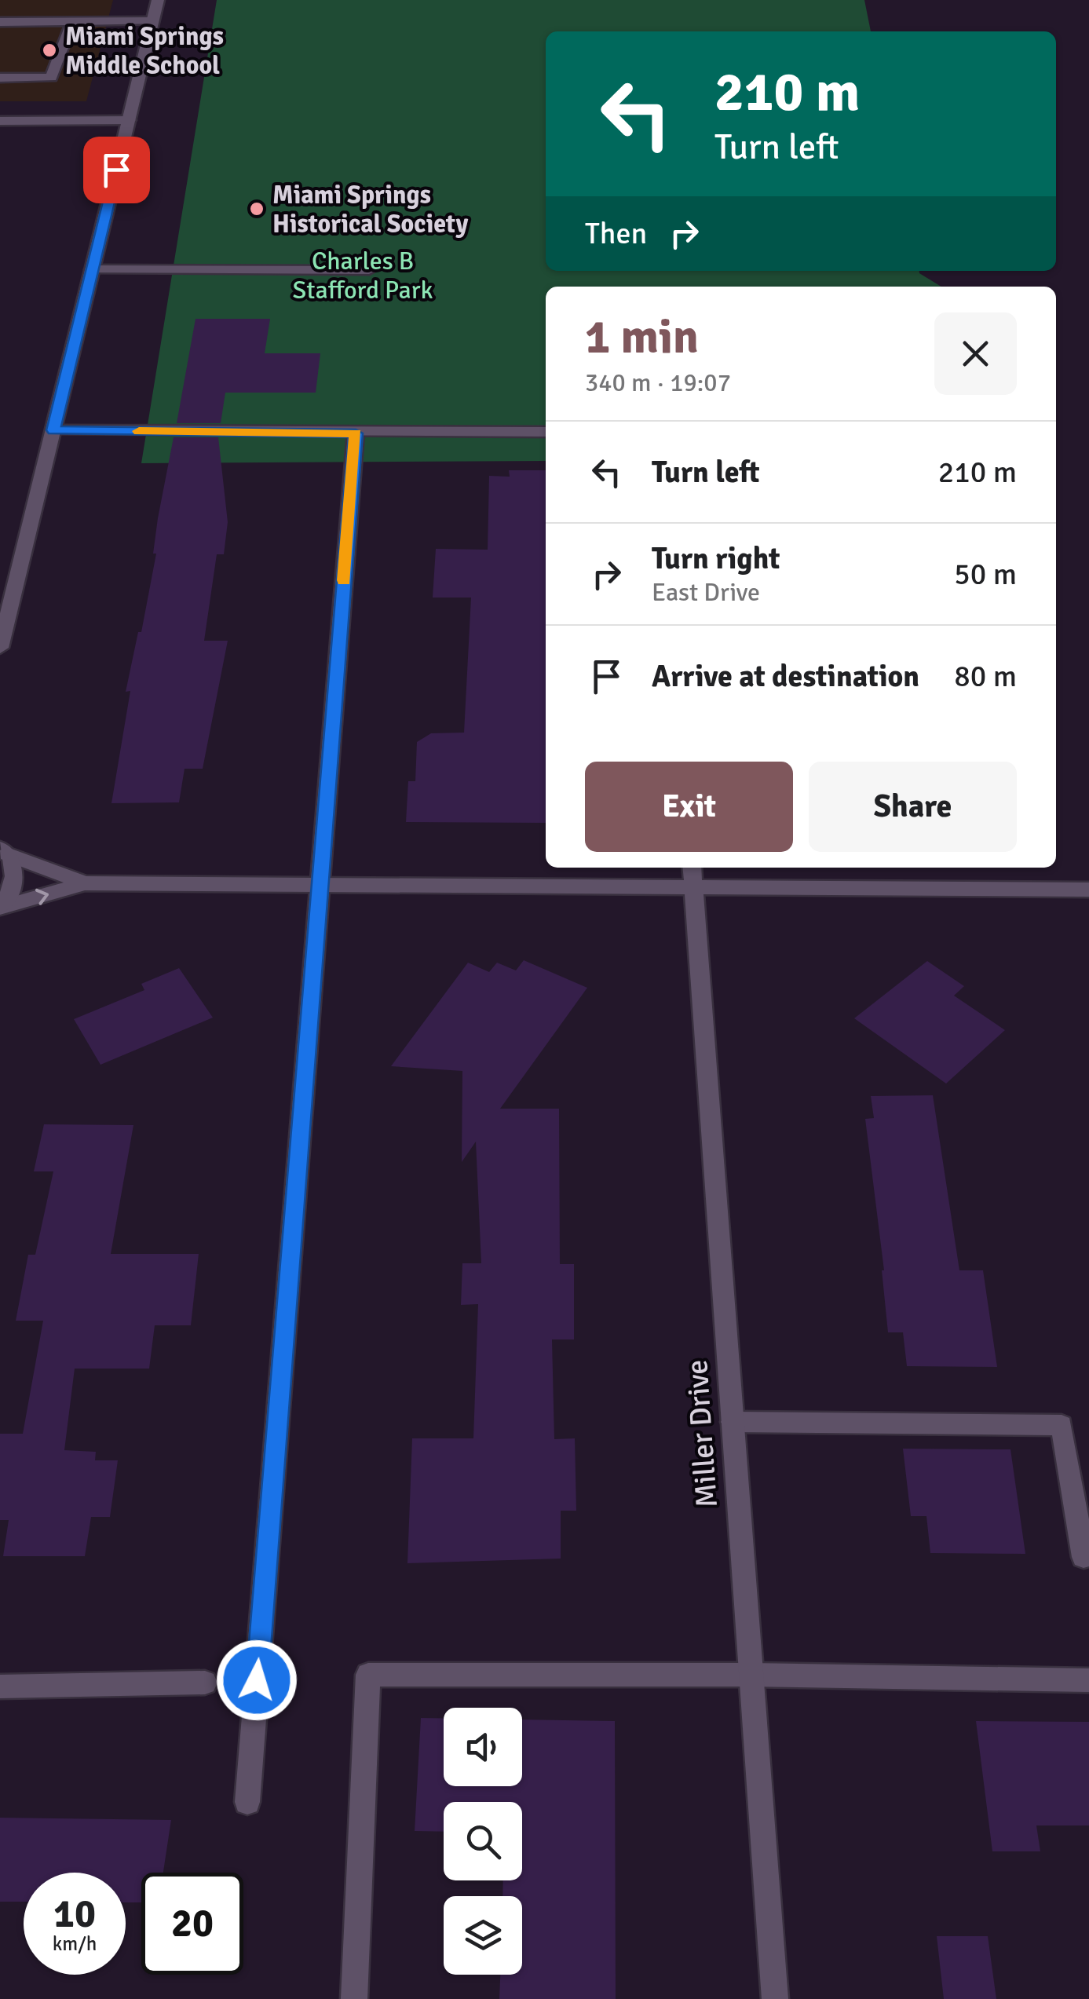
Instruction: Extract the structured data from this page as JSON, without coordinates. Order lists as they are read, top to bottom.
{
  "streets": {
    "street": ["Miller Drive"]
  },
  "parks": ["Charles B Stafford Park"],
  "places": ["Miami Springs Middle School", "Miami Springs Historical Society"],
  "page": {
    "turn": ["210 m", "Turn left"],
    "then": "Then",
    "heading": ["1 min", "340 m · 19:07"],
    "list": [
      {
        "name": "Turn left",
        "value": "210 m"
      },
      {
        "name": "Turn right",
        "note": "East Drive",
        "value": "50 m"
      },
      {
        "name": "Arrive at destination",
        "value": "80 m"
      }
    ],
    "buttons": ["Exit", "Share"],
    "speed": "10 km/h",
    "limit": "20"
  }
}
